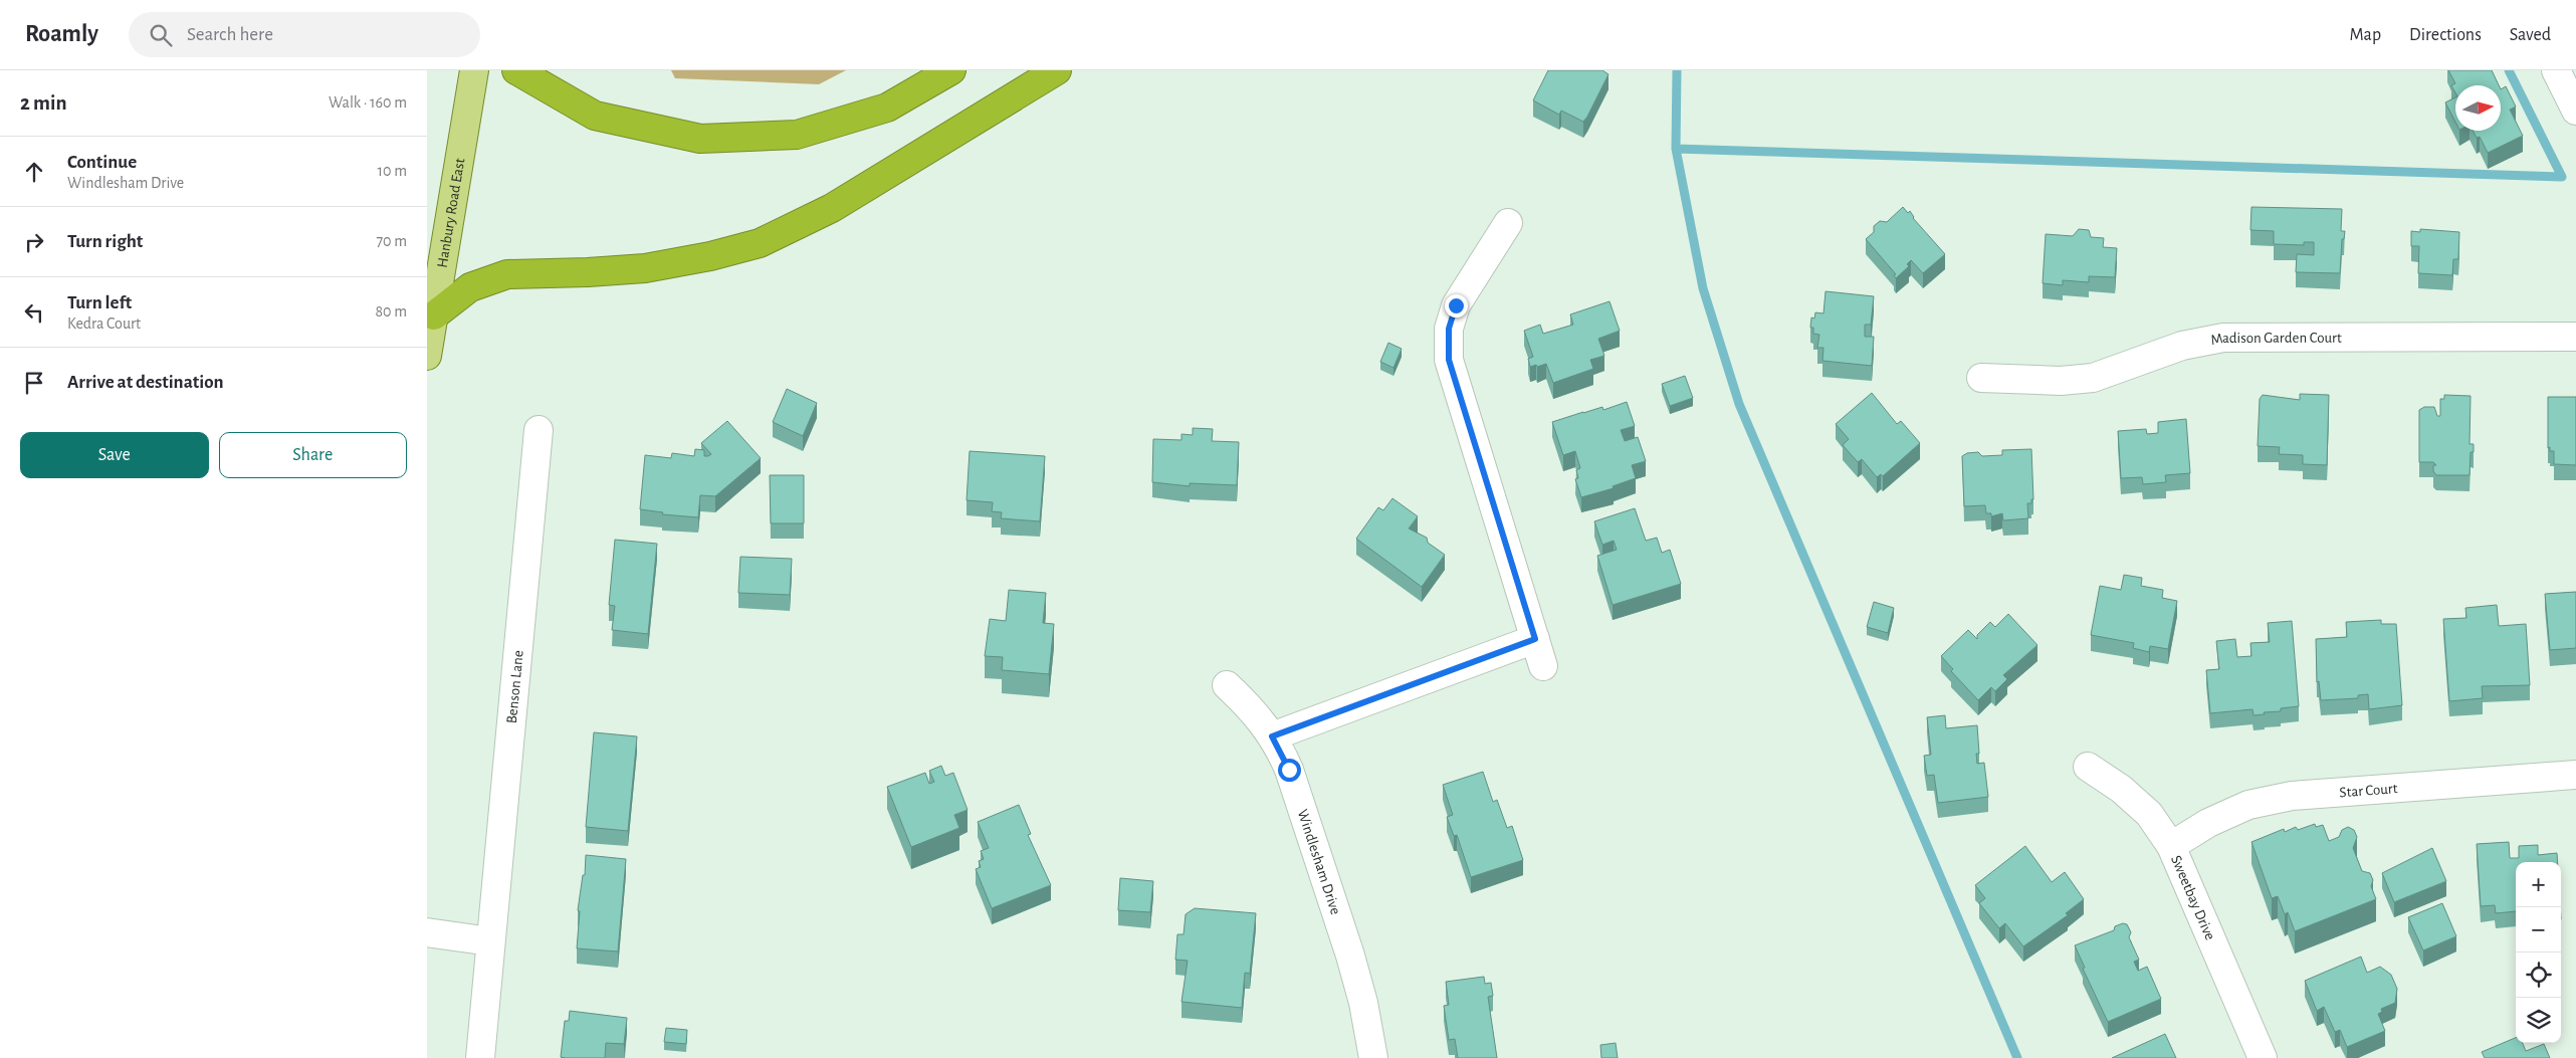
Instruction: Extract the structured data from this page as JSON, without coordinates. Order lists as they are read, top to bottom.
{
  "streets": {
    "main road": ["Hanbury Road East"],
    "street": [
      "Madison Garden Court",
      "Benson Lane",
      "Star Court",
      "Windlesham Drive",
      "Sweetbay Drive"
    ]
  },
  "crossings": [
    ["Star Court", "Sweetbay Drive"]
  ],
  "north": "right",
  "page": {
    "header": "Roamly",
    "search": "Search here",
    "nav": ["Map", "Directions", "Saved"],
    "heading": ["2 min", "Walk · 160 m"],
    "list": [
      ["Continue", "Windlesham Drive", "10 m"],
      ["Turn right", "70 m"],
      ["Turn left", "Kedra Court", "80 m"],
      "Arrive at destination"
    ],
    "buttons": ["Save", "Share"],
    "map_buttons": ["+", "−"]
  }
}
